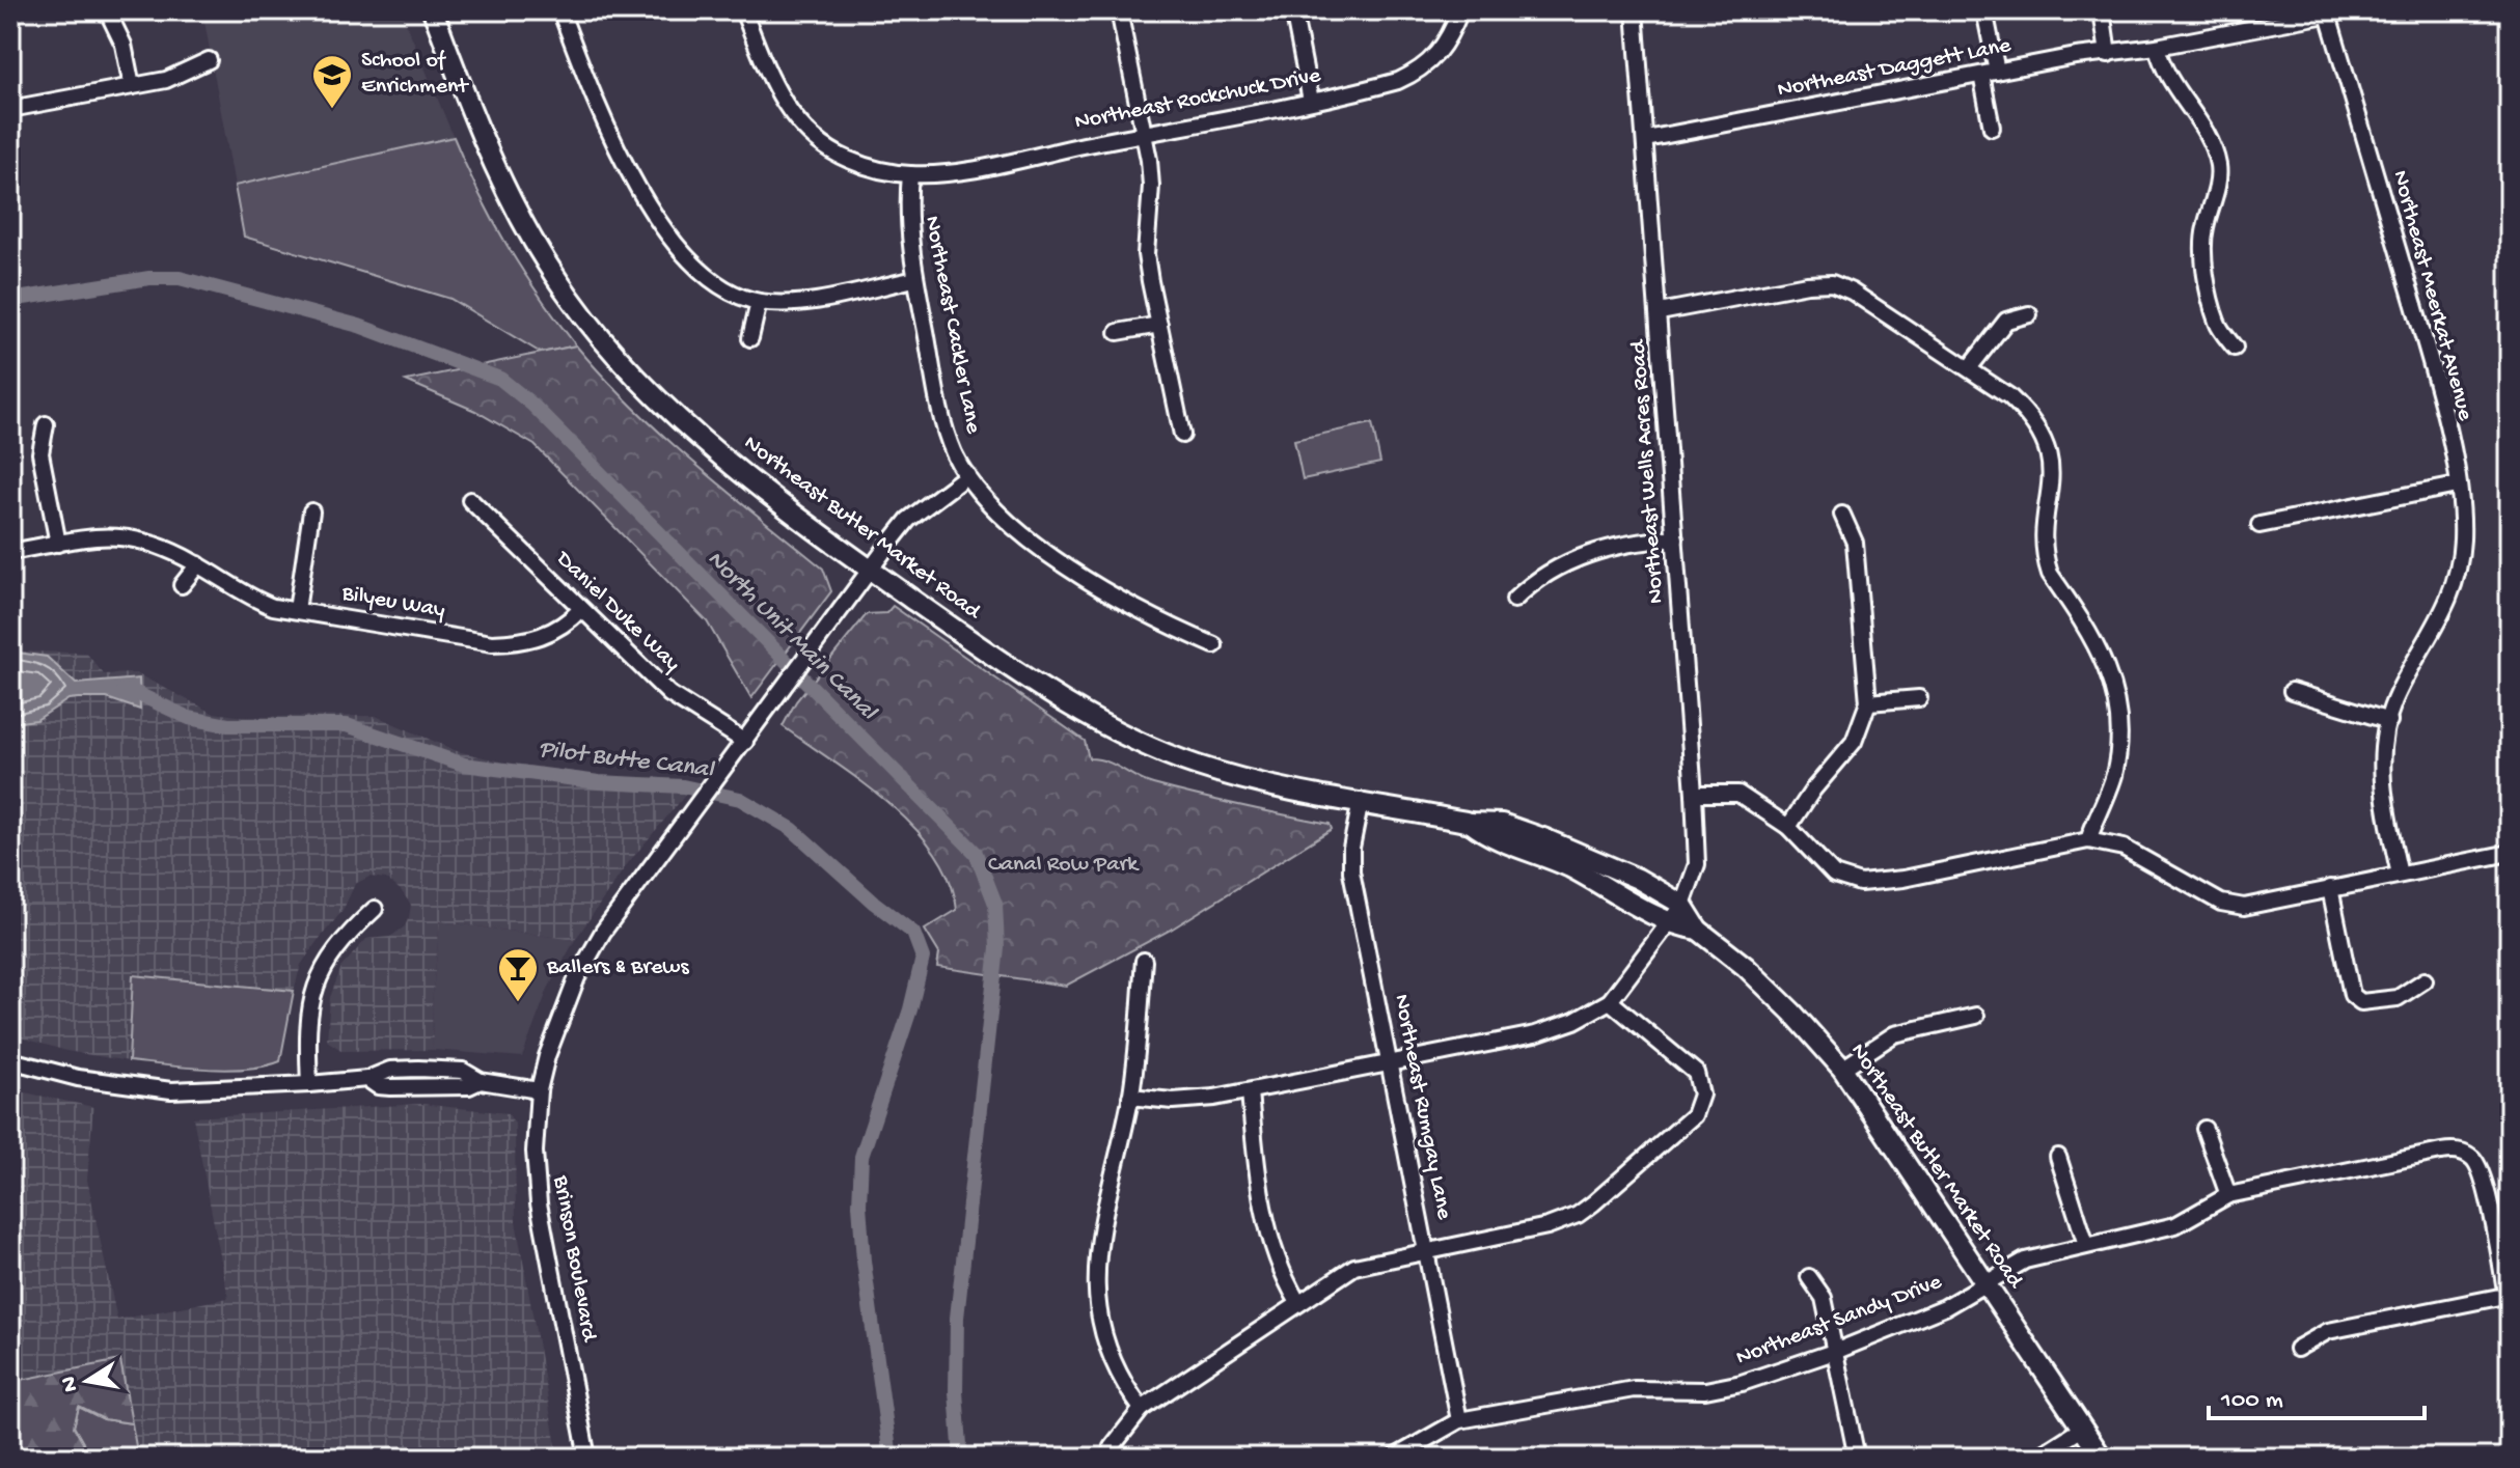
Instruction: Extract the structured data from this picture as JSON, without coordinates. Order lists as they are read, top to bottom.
{
  "streets": {
    "main road": ["Northeast Butler Market Road"],
    "street": [
      "Northeast Daggett Lane",
      "Northeast Rockchuck Drive",
      "Northeast Meerkat Avenue",
      "Northeast Cackler Lane",
      "Northeast Wells Acres Road",
      "Bilyeu Way",
      "Daniel Duke Way",
      "Northeast Rumgay Lane",
      "Brinson Boulevard",
      "Northeast Sandy Drive"
    ]
  },
  "crossings": [
    ["Northeast Daggett Lane", "Northeast Meerkat Avenue"],
    ["Northeast Daggett Lane", "Northeast Wells Acres Road"],
    ["Northeast Rockchuck Drive", "Northeast Cackler Lane"],
    ["Northeast Cackler Lane", "Brinson Boulevard"],
    ["Northeast Wells Acres Road", "Northeast Butler Market Road"],
    ["Northeast Butler Market Road", "Northeast Rumgay Lane"],
    ["Northeast Butler Market Road", "Brinson Boulevard"],
    ["Northeast Butler Market Road", "Northeast Sandy Drive"],
    ["Bilyeu Way", "Daniel Duke Way"],
    ["Daniel Duke Way", "Brinson Boulevard"],
    ["Northeast Rumgay Lane", "Northeast Sandy Drive"]
  ],
  "water": ["North Unit Main Canal", "Pilot Butte Canal"],
  "parks": ["Canal Row Park"],
  "places": {
    "school or university": ["School of Enrichment"],
    "bar": ["Ballers & Brews"]
  },
  "scale_bar": "100 m",
  "north": "left"
}
